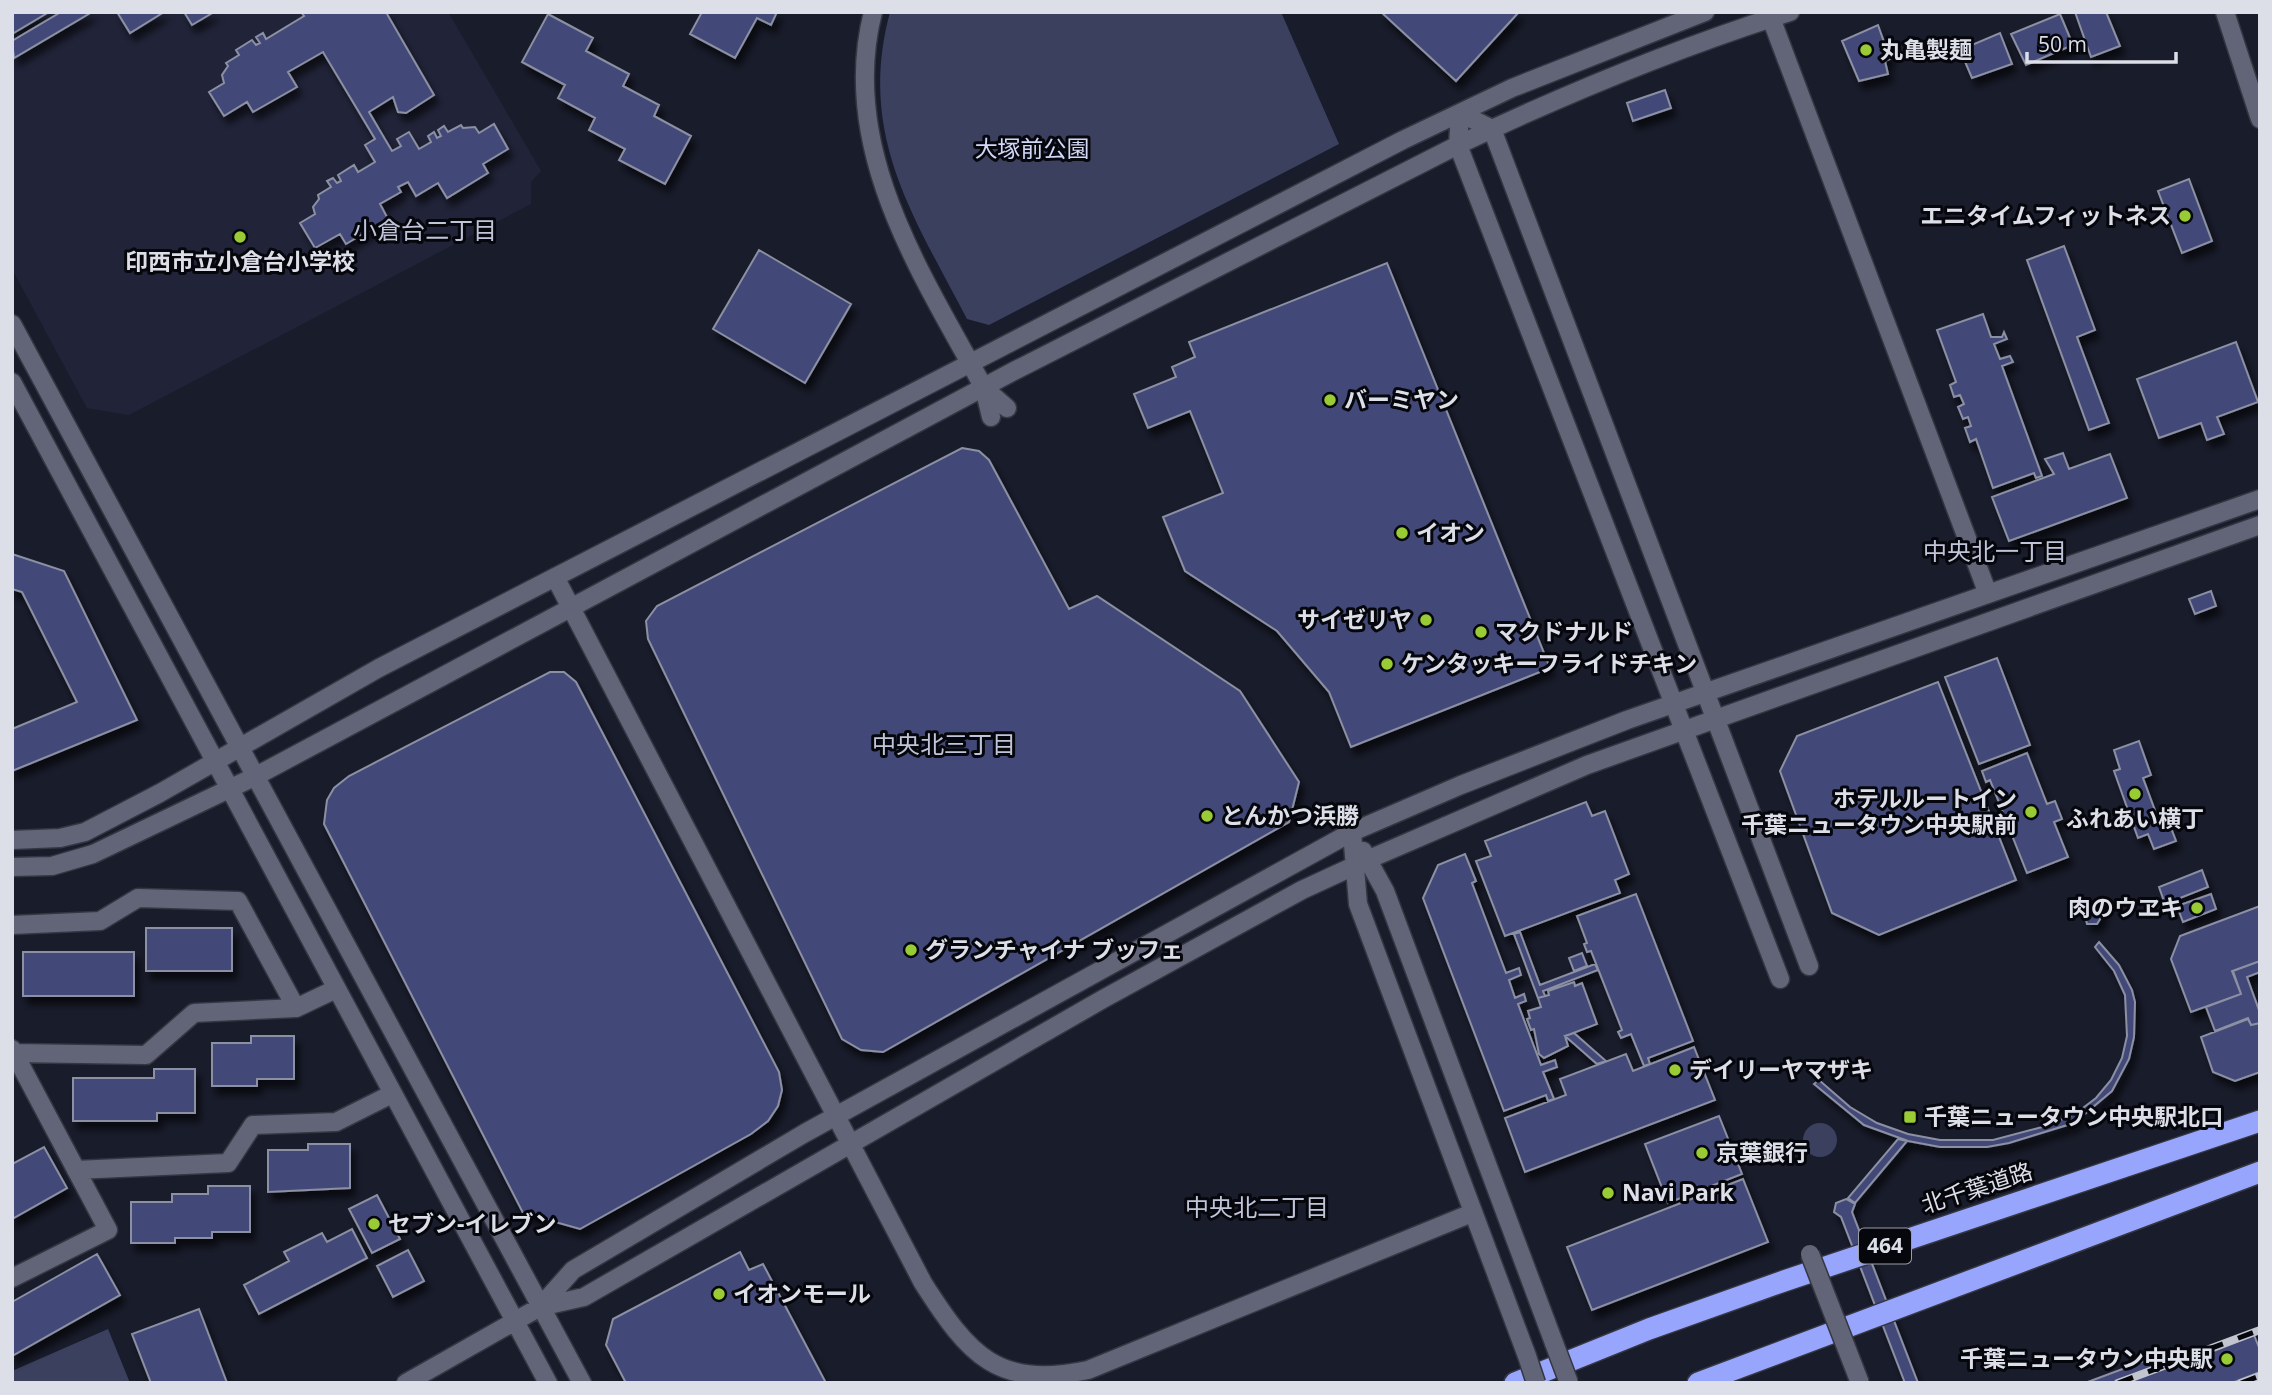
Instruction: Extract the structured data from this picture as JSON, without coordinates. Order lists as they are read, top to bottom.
{
  "streets": {
    "highway": ["北千葉道路", "464"]
  },
  "districts": [
    "小倉台二丁目",
    "中央北一丁目",
    "中央北三丁目",
    "中央北二丁目"
  ],
  "parks": ["大塚前公園"],
  "places": {
    "other": [
      "丸亀製麺",
      "エニタイムフィットネス",
      "印西市立小倉台小学校",
      "バーミヤン",
      "イオン",
      "サイゼリヤ",
      "マクドナルド",
      "ケンタッキーフライドチキン",
      "ふれあい横丁",
      "ホテルルートイン 千葉ニュータウン中央駅前",
      "とんかつ浜勝",
      "肉のウヱキ",
      "グランチャイナ ブッフェ",
      "デイリーヤマザキ",
      "京葉銀行",
      "Navi Park",
      "セブン-イレブン",
      "イオンモール",
      "千葉ニュータウン中央駅"
    ],
    "transit": ["千葉ニュータウン中央駅北口"]
  },
  "scale_bar": "50 m"
}
